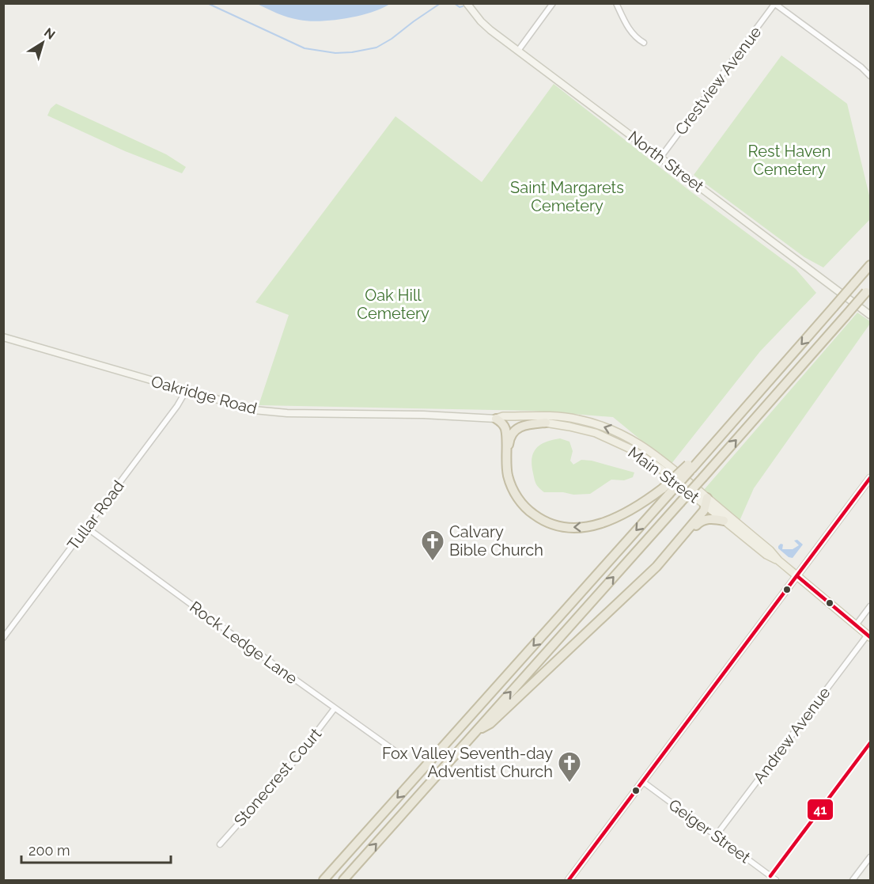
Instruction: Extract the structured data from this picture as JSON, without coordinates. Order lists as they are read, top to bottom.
{
  "streets": {
    "main road": ["Main Street"],
    "street": [
      "Crestview Avenue",
      "North Street",
      "Oakridge Road",
      "Tullar Road",
      "Rock Ledge Lane",
      "Andrew Avenue",
      "Stonecrest Court",
      "Geiger Street"
    ]
  },
  "crossings": [
    ["Crestview Avenue", "North Street"],
    ["Oakridge Road", "Main Street"],
    ["Oakridge Road", "Tullar Road"],
    ["Main Street", "Andrew Avenue"],
    ["Tullar Road", "Rock Ledge Lane"],
    ["Rock Ledge Lane", "Stonecrest Court"],
    ["Andrew Avenue", "Geiger Street"]
  ],
  "parks": ["Rest Haven Cemetery", "Saint Margarets Cemetery", "Oak Hill Cemetery"],
  "places": {
    "church": ["Calvary Bible Church", "Fox Valley Seventh-day Adventist Church"]
  },
  "lines": ["transit line 41"],
  "scale_bar": "200 m",
  "north": "top right"
}
